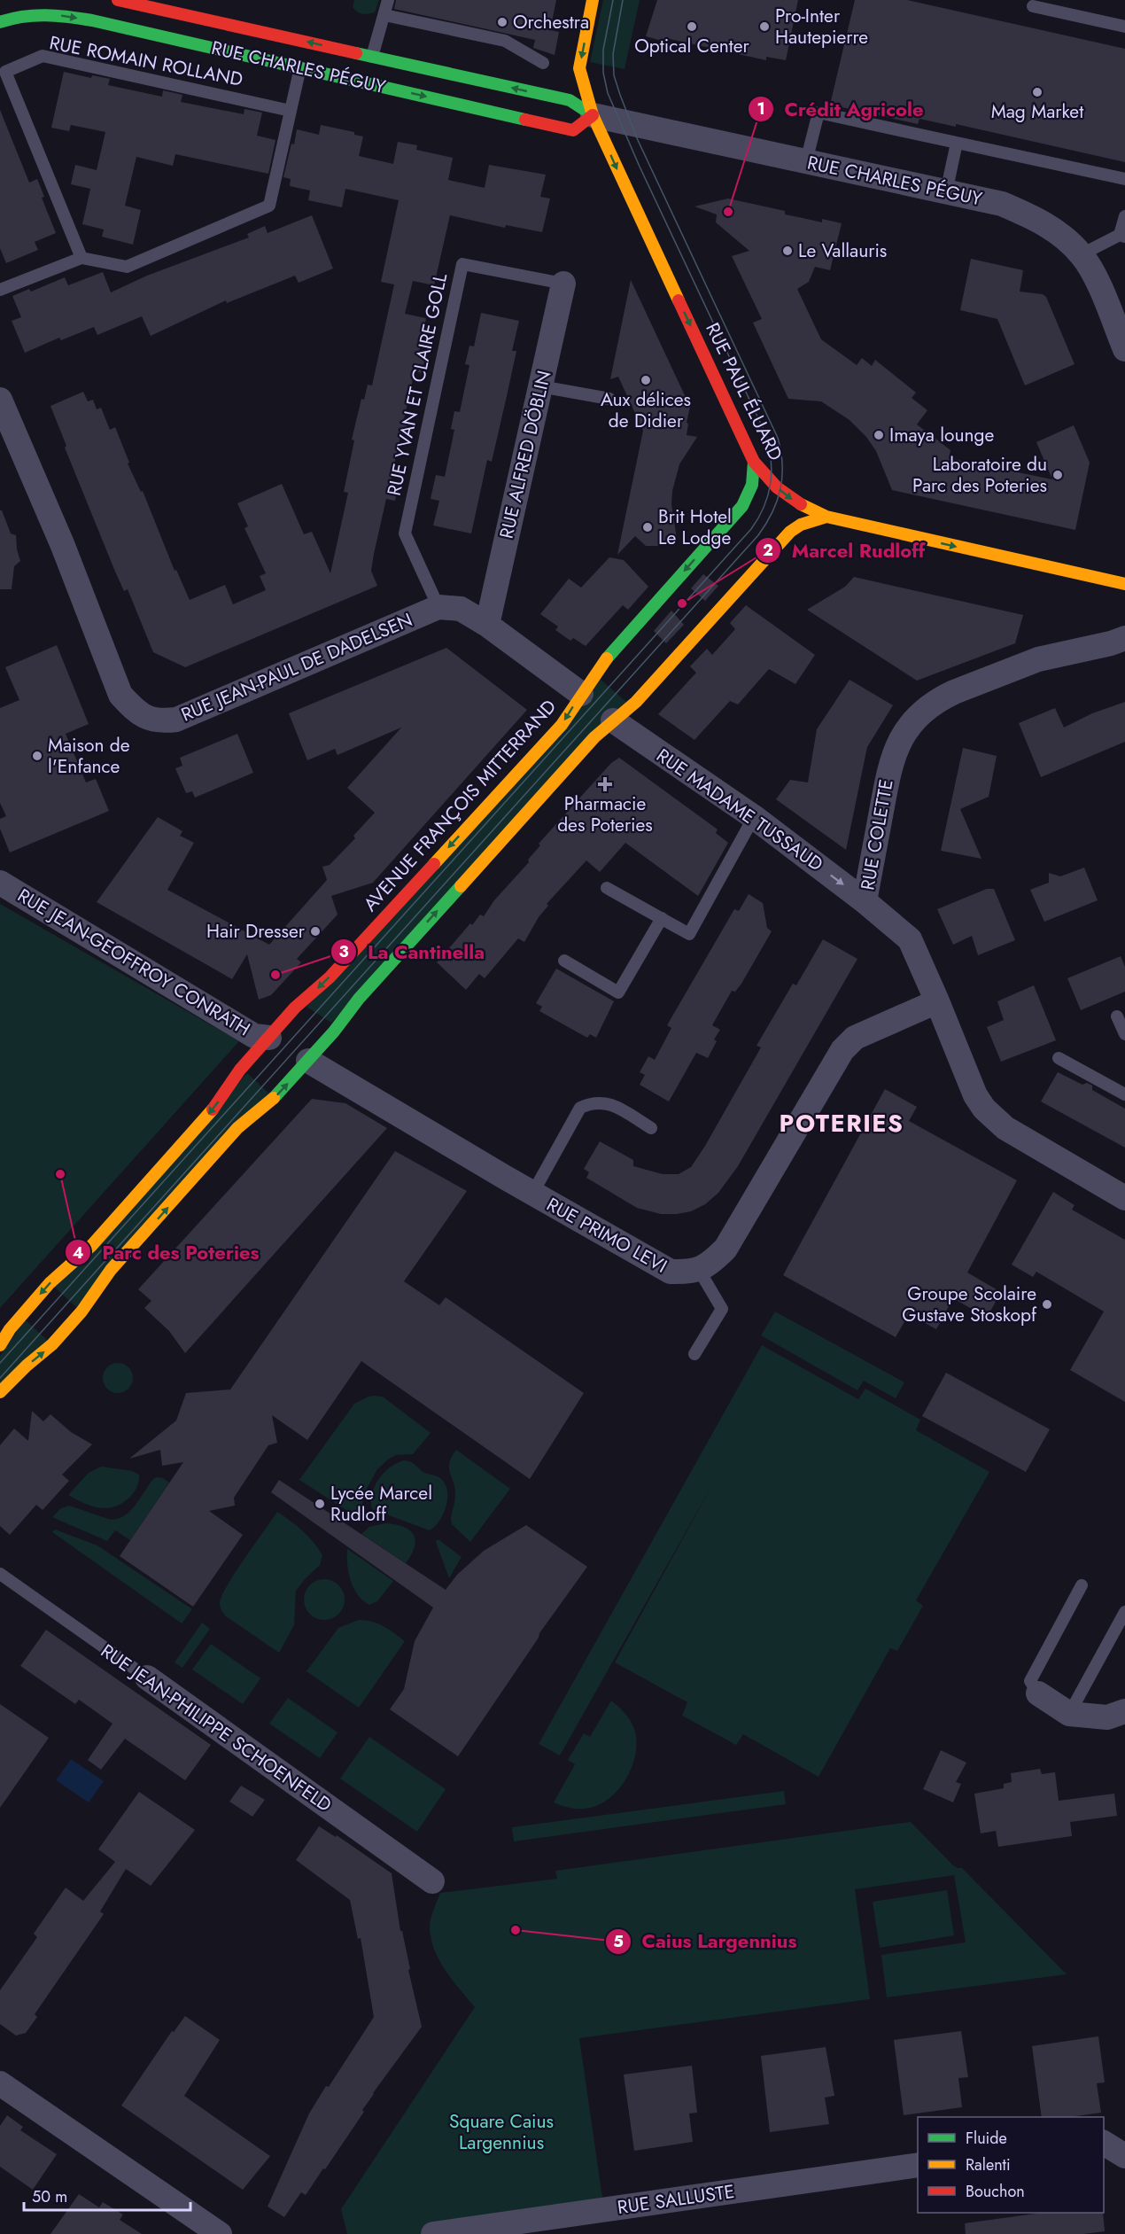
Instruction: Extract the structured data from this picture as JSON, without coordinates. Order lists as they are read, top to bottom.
{
  "streets": {
    "street": [
      "RUE CHARLES PÉGUY",
      "RUE PAUL ÉLUARD",
      "RUE ALFRED DÖBLIN",
      "RUE JEAN-PAUL DE DADELSEN",
      "AVENUE FRANÇOIS MITTERRAND",
      "RUE MADAME TUSSAUD",
      "RUE COLETTE",
      "RUE JEAN-GEOFFROY CONRATH",
      "RUE PRIMO LEVI",
      "RUE JEAN-PHILIPPE SCHOENFELD",
      "RUE SALLUSTE"
    ],
    "lane": ["RUE ROMAIN ROLLAND", "RUE YVAN ET CLAIRE GOLL"]
  },
  "crossings": [
    ["RUE CHARLES PÉGUY", "RUE PAUL ÉLUARD"],
    ["RUE YVAN ET CLAIRE GOLL", "RUE ALFRED DÖBLIN"],
    ["RUE YVAN ET CLAIRE GOLL", "RUE JEAN-PAUL DE DADELSEN"],
    ["RUE PAUL ÉLUARD", "AVENUE FRANÇOIS MITTERRAND"],
    ["AVENUE FRANÇOIS MITTERRAND", "RUE JEAN-GEOFFROY CONRATH"],
    ["RUE MADAME TUSSAUD", "RUE COLETTE"]
  ],
  "one_way": ["RUE PAUL ÉLUARD", "RUE MADAME TUSSAUD"],
  "districts": ["POTERIES"],
  "parks": ["Square Caius Largennius"],
  "places": {
    "other": [
      "Orchestra",
      "Optical Center",
      "Pro-Inter Hautepierre",
      "Mag Market",
      "Crédit Agricole",
      "Le Vallauris",
      "Aux délices de Didier",
      "Imaya lounge",
      "Laboratoire du Parc des Poteries",
      "Brit Hotel Le Lodge",
      "Marcel Rudloff",
      "Maison de l'Enfance",
      "Hair Dresser",
      "La Cantinella",
      "Parc des Poteries",
      "Groupe Scolaire Gustave Stoskopf",
      "Lycée Marcel Rudloff",
      "Caius Largennius"
    ],
    "health": ["Pharmacie des Poteries"]
  },
  "legend": ["Fluide", "Ralenti", "Bouchon"],
  "scale_bar": "50 m"
}
